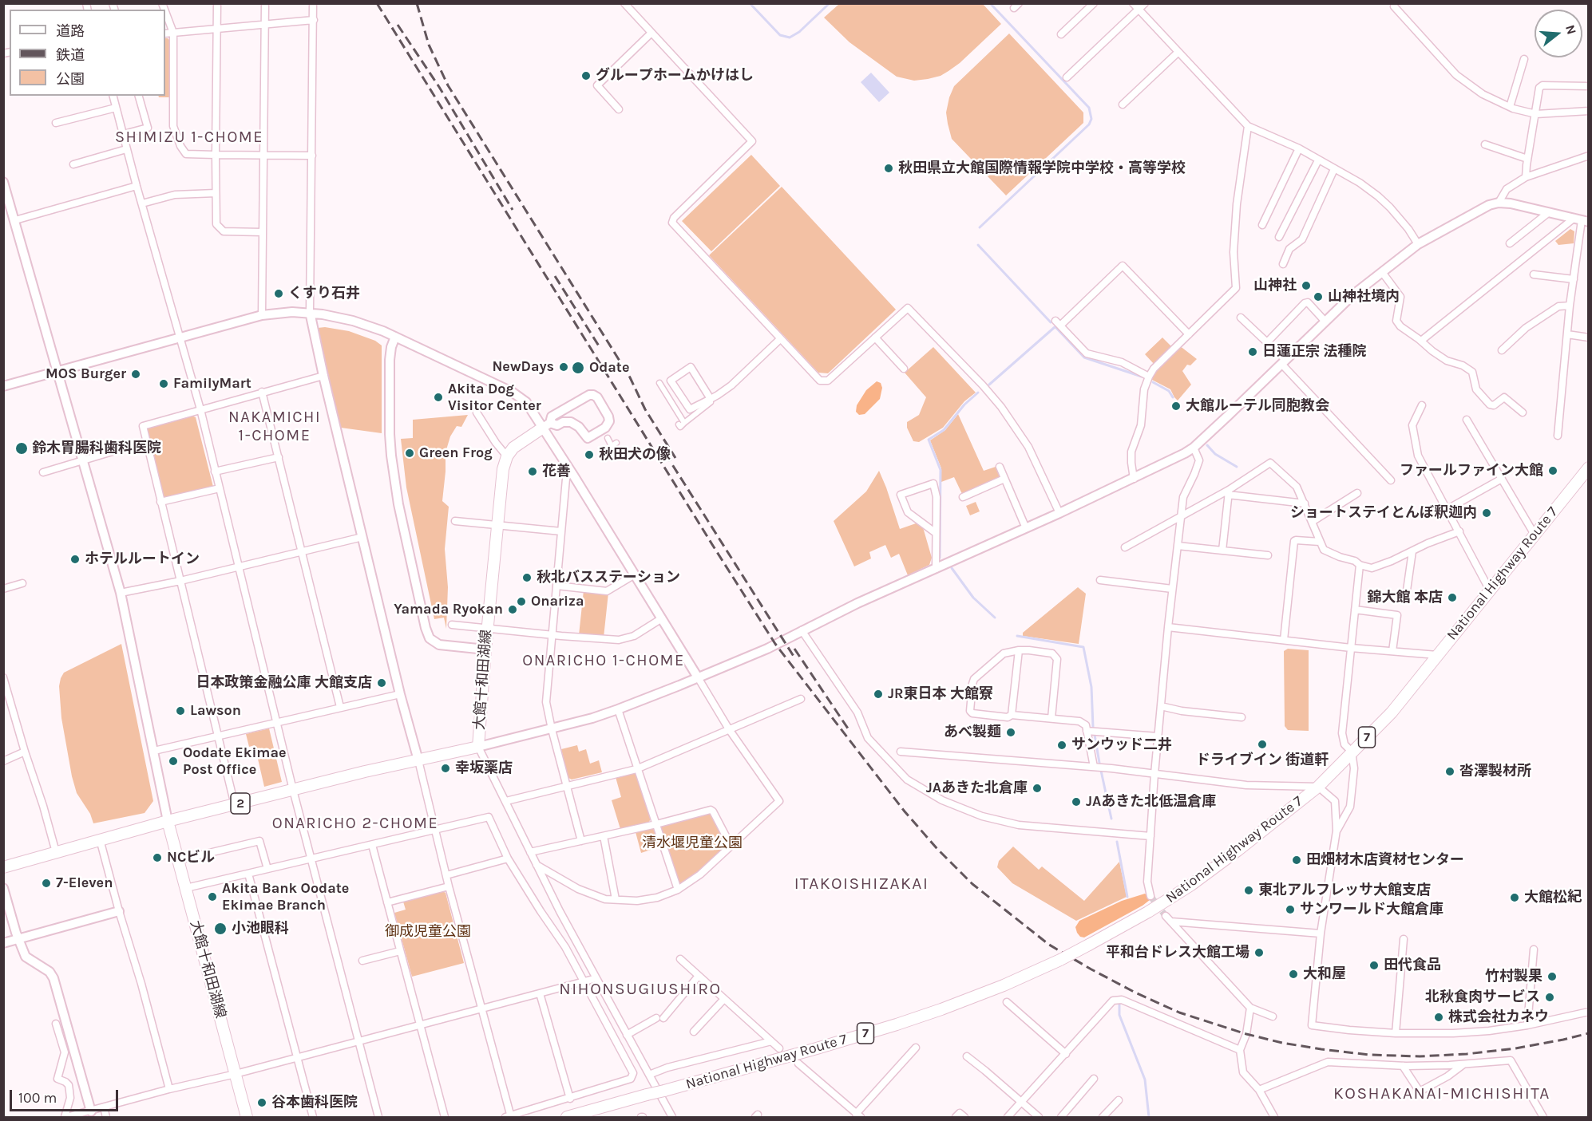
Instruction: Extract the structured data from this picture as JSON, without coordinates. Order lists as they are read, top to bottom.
{
  "streets": {
    "main road": [
      "National Highway Route 7",
      "大館十和田湖線",
      "7",
      "2"
    ]
  },
  "districts": [
    "SHIMIZU 1-CHOME",
    "NAKAMICHI 1-CHOME",
    "ONARICHO 1-CHOME",
    "ONARICHO 2-CHOME",
    "ITAKOISHIZAKAI",
    "NIHONSUGIUSHIRO",
    "KOSHAKANAI-MICHISHITA"
  ],
  "parks": ["清水堰児童公園", "御成児童公園"],
  "places": [
    "グループホームかけはし",
    "秋田県立大館国際情報学院中学校・高等学校",
    "山神社",
    "くすり石井",
    "山神社境内",
    "日蓮正宗 法種院",
    "NewDays",
    "Odate",
    "MOS Burger",
    "FamilyMart",
    "Akita Dog Visitor Center",
    "大館ルーテル同胞教会",
    "鈴木胃腸科歯科医院",
    "Green Frog",
    "秋田犬の像",
    "ファールファイン大館",
    "花善",
    "ショートステイとんぼ釈迦内",
    "ホテルルートイン",
    "秋北バスステーション",
    "錦大館 本店",
    "Onariza",
    "Yamada Ryokan",
    "日本政策金融公庫 大館支店",
    "JR東日本 大館寮",
    "Lawson",
    "あべ製麺",
    "ドライブイン 街道軒",
    "サンウッド二井",
    "Oodate Ekimae Post Office",
    "幸坂薬店",
    "沓澤製材所",
    "JAあきた北倉庫",
    "JAあきた北低温倉庫",
    "NCビル",
    "田畑材木店資材センター",
    "7-Eleven",
    "東北アルフレッサ大館支店",
    "Akita Bank Oodate Ekimae Branch",
    "大館松紀",
    "サンワールド大館倉庫",
    "小池眼科",
    "平和台ドレス大館工場",
    "田代食品",
    "大和屋",
    "竹村製果",
    "北秋食肉サービス",
    "株式会社カネウ",
    "谷本歯科医院"
  ],
  "legend": ["道路", "鉄道", "公園"],
  "scale_bar": "100 m",
  "north": "right"
}
